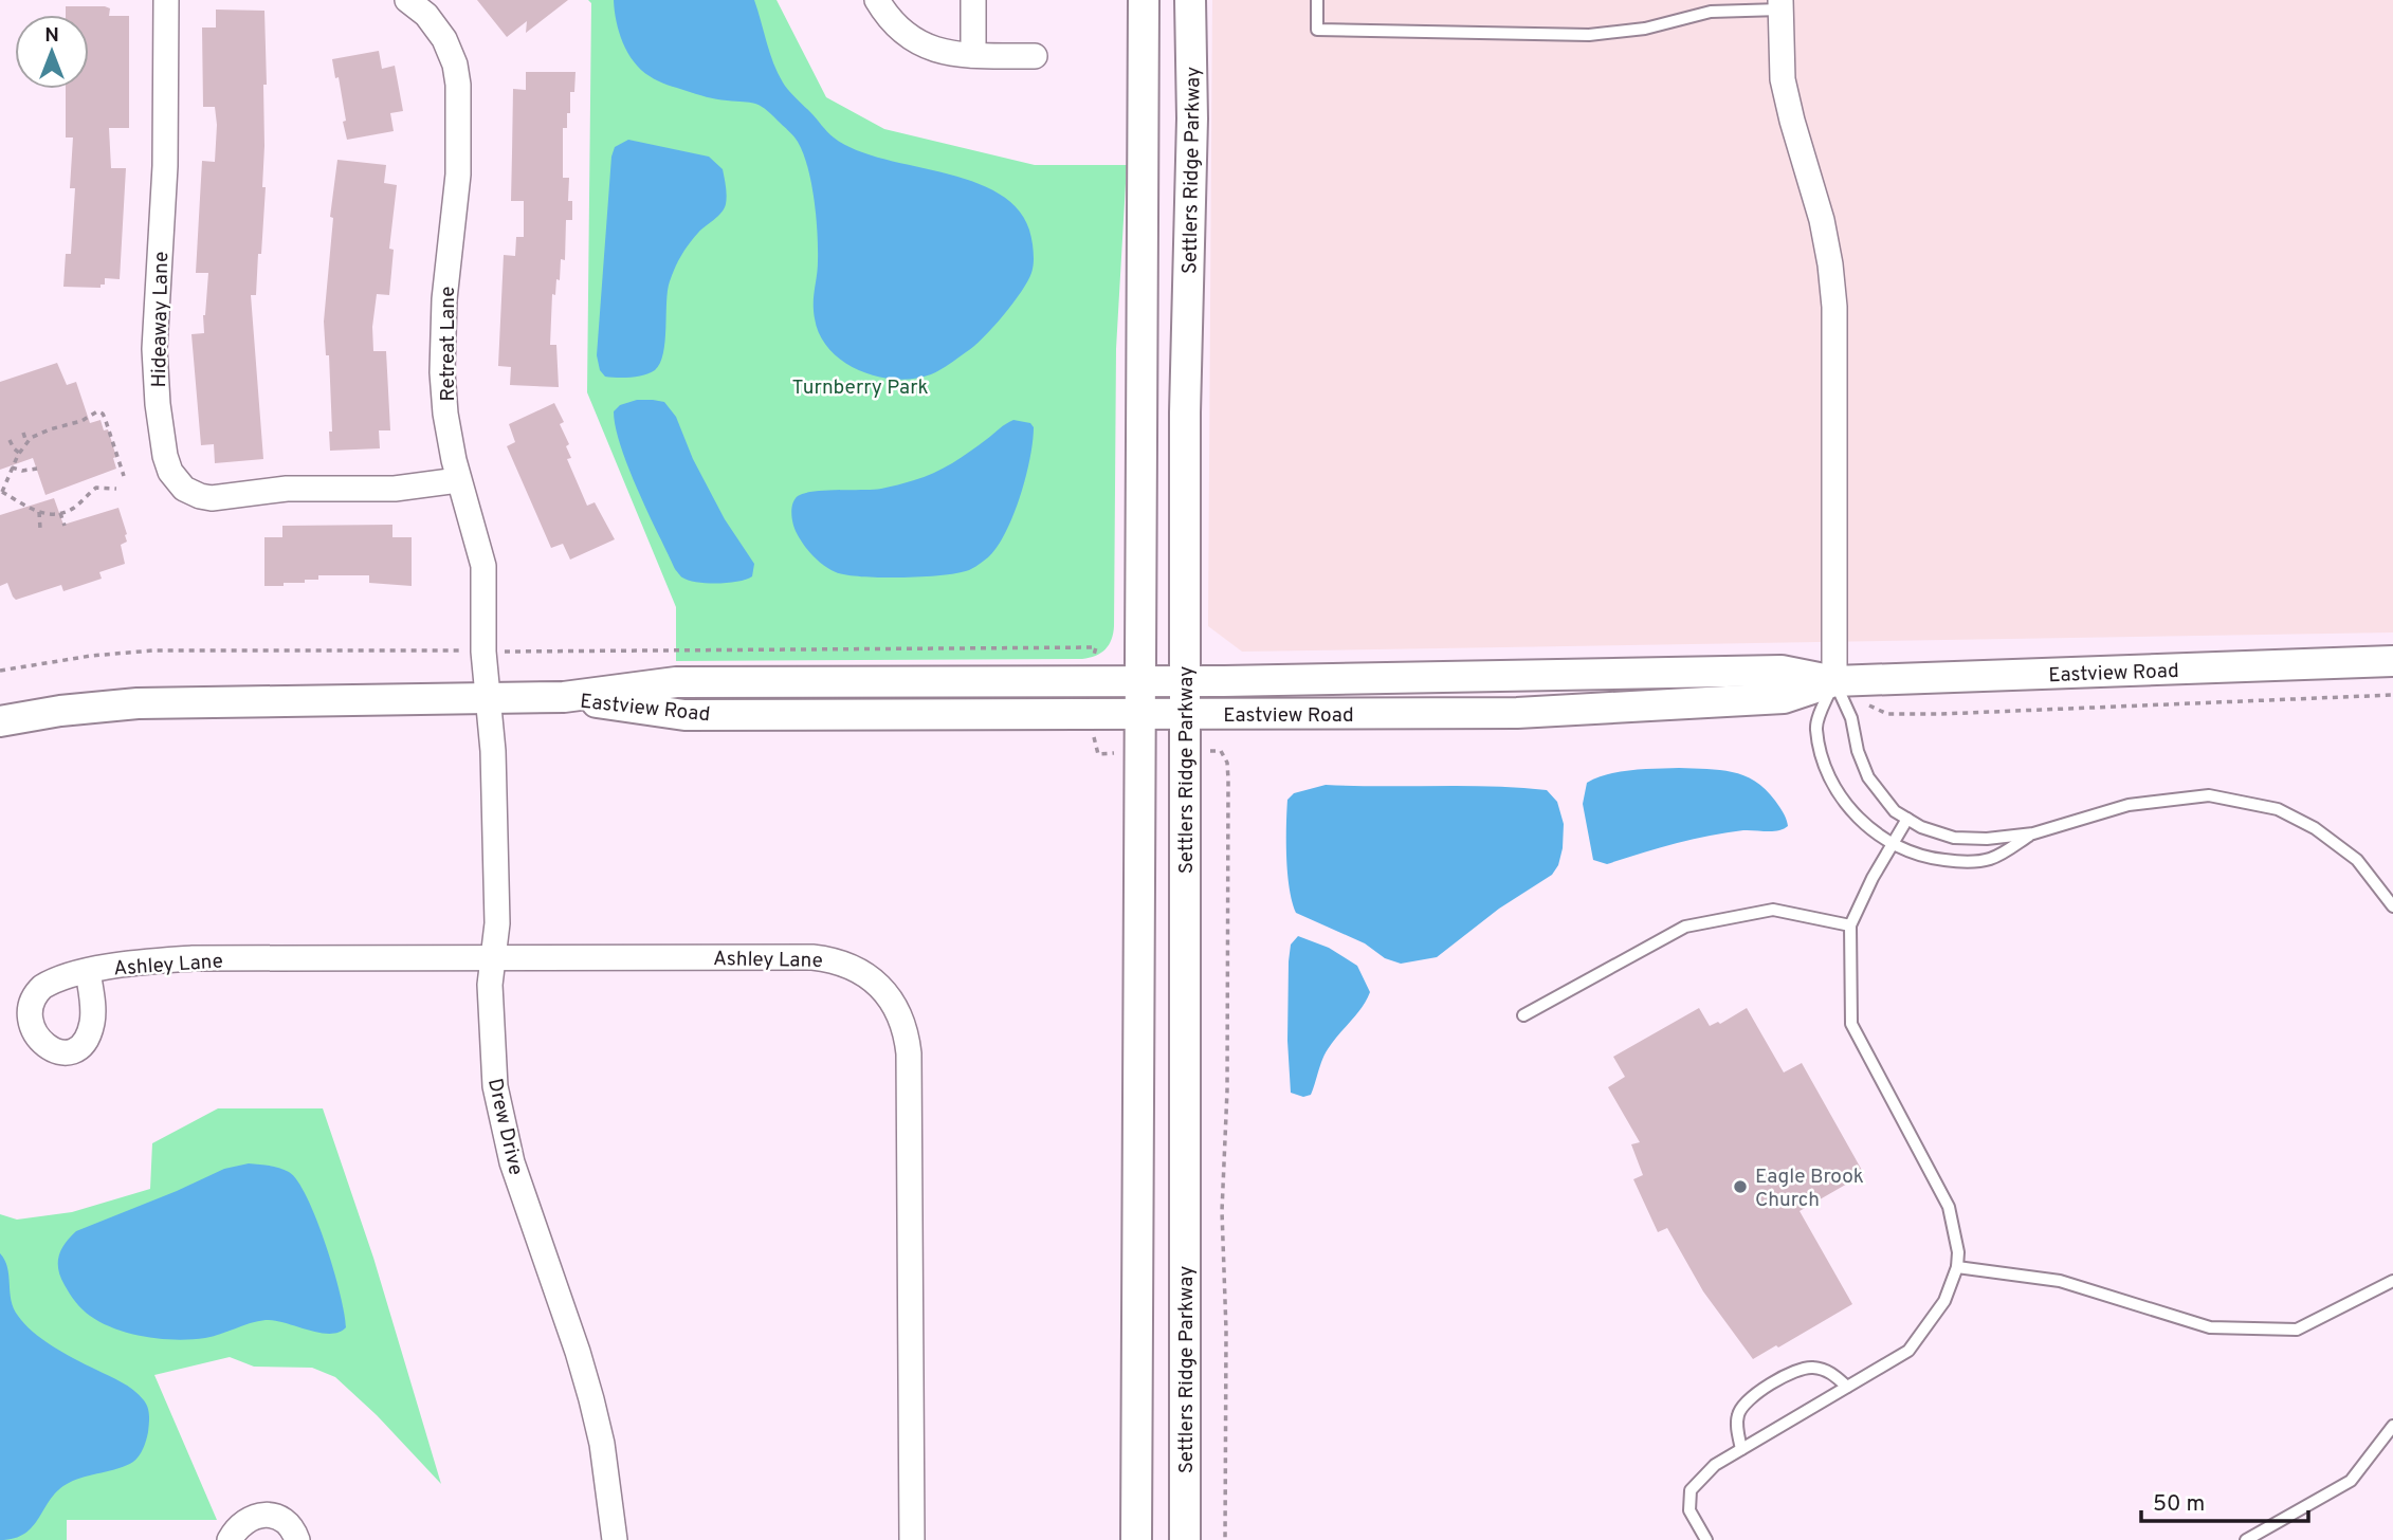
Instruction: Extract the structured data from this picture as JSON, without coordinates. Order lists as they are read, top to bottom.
{
  "streets": {
    "street": [
      "Settlers Ridge Parkway",
      "Hideaway Lane",
      "Retreat Lane",
      "Eastview Road",
      "Ashley Lane",
      "Drew Drive"
    ]
  },
  "crossings": [
    ["Settlers Ridge Parkway", "Eastview Road"],
    ["Hideaway Lane", "Retreat Lane"],
    ["Retreat Lane", "Eastview Road"],
    ["Retreat Lane", "Drew Drive"],
    ["Eastview Road", "Drew Drive"],
    ["Ashley Lane", "Drew Drive"]
  ],
  "parks": ["Turnberry Park"],
  "places": ["Eagle Brook Church"],
  "scale_bar": "50 m",
  "north": "top"
}
